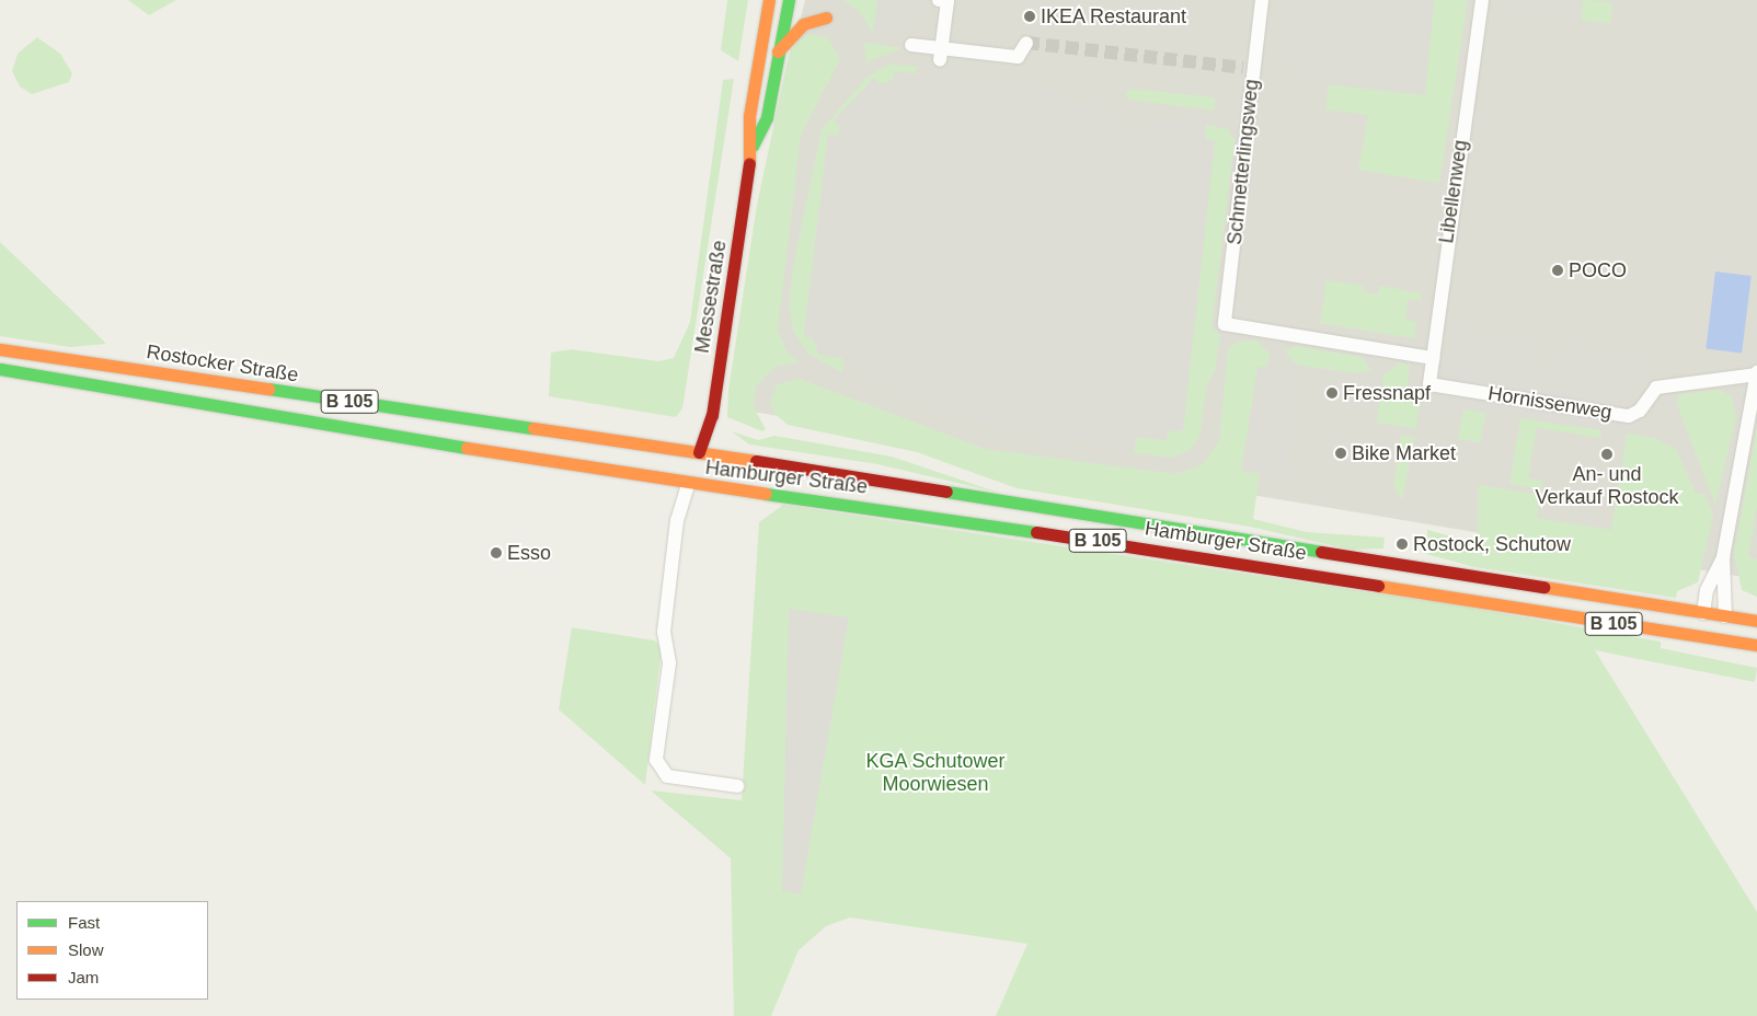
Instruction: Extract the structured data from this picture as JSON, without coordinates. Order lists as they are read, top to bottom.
{
  "streets": {
    "main road": [
      "Messestraße",
      "Rostocker Straße",
      "B 105",
      "Hamburger Straße"
    ],
    "street": ["Schmetterlingsweg", "Libellenweg", "Hornissenweg"]
  },
  "crossings": [
    ["Schmetterlingsweg", "Libellenweg"],
    ["Libellenweg", "Hornissenweg"],
    ["Messestraße", "Rostocker Straße"],
    ["Messestraße", "Hamburger Straße"],
    ["Rostocker Straße", "Hamburger Straße"]
  ],
  "parks": ["KGA Schutower Moorwiesen"],
  "places": [
    "IKEA Restaurant",
    "POCO",
    "Fressnapf",
    "Bike Market",
    "An- und Verkauf Rostock",
    "Rostock, Schutow",
    "Esso"
  ],
  "legend": ["Fast", "Slow", "Jam"]
}
